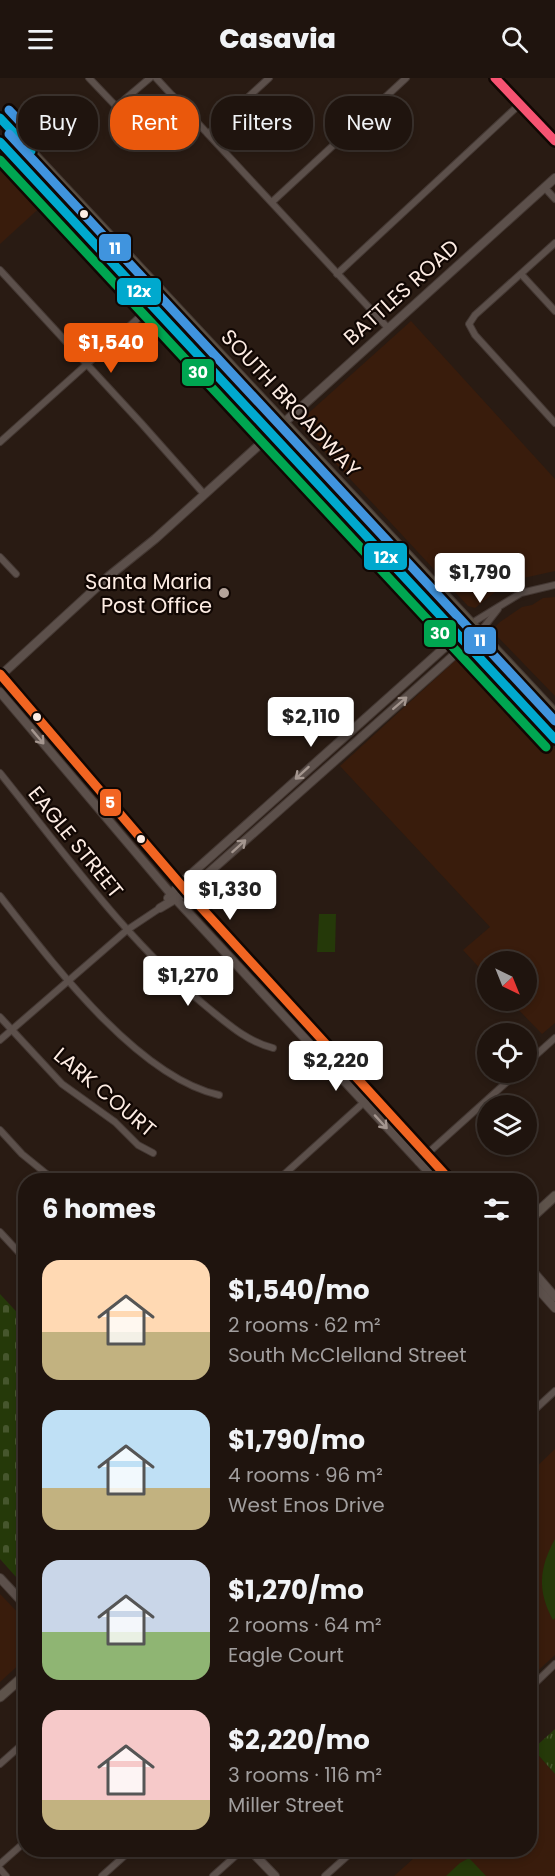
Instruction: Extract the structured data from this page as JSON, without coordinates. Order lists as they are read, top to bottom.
{
  "streets": {
    "main road": ["SOUTH BROADWAY"],
    "street": ["BATTLES ROAD", "EAGLE STREET", "LARK COURT"]
  },
  "crossings": [
    ["BATTLES ROAD", "SOUTH BROADWAY"]
  ],
  "places": ["Santa Maria Post Office"],
  "lines": [
    "transit line 4",
    "transit line 11",
    "transit line 12x",
    "transit line 30",
    "transit line 5"
  ],
  "north": "bottom right",
  "page": {
    "header": "Casavia",
    "chip": [
      "Buy",
      "Rent",
      "Filters",
      "New"
    ],
    "price": [
      "$1,540",
      "$1,790",
      "$2,110",
      "$1,330",
      "$1,270",
      "$2,220"
    ],
    "heading": "6 homes",
    "list": [
      {
        "name": "$1,540/mo",
        "note": "2 rooms · 62 m² · South McClelland Street"
      },
      {
        "name": "$1,790/mo",
        "note": "4 rooms · 96 m² · West Enos Drive"
      },
      {
        "name": "$1,270/mo",
        "note": "2 rooms · 64 m² · Eagle Court"
      },
      {
        "name": "$2,220/mo",
        "note": "3 rooms · 116 m² · Miller Street"
      }
    ]
  }
}
